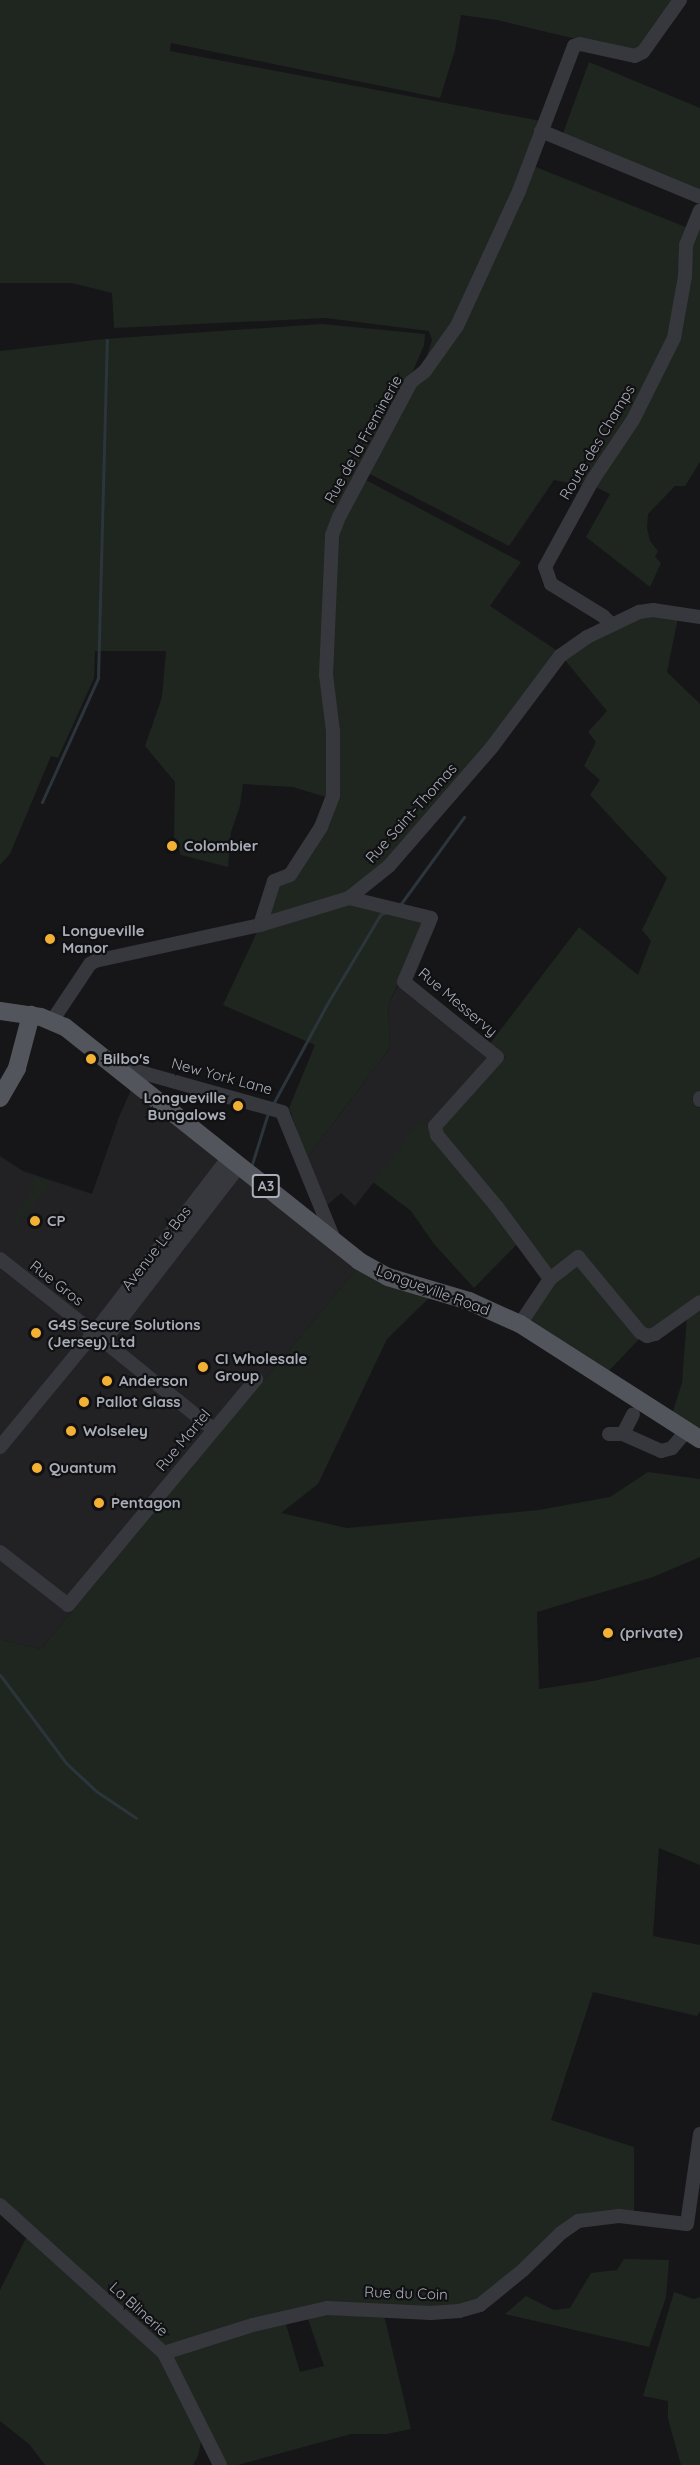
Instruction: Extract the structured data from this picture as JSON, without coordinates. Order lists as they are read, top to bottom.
{
  "streets": {
    "main road": ["A3", "Longueville Road"],
    "street": [
      "Rue de la Freminerie",
      "Route des Champs",
      "Rue Saint-Thomas",
      "Rue Messervy",
      "New York Lane",
      "Avenue Le Bas",
      "Rue Gros",
      "Rue Martel",
      "Rue du Coin",
      "La Blinerie"
    ]
  },
  "crossings": [
    ["Rue de la Freminerie", "Rue Saint-Thomas"],
    ["Route des Champs", "Rue Saint-Thomas"],
    ["Rue Saint-Thomas", "Rue Messervy"],
    ["Rue Saint-Thomas", "Longueville Road"],
    ["New York Lane", "Longueville Road"],
    ["Avenue Le Bas", "Rue Gros"],
    ["Avenue Le Bas", "Longueville Road"],
    ["Rue Gros", "Rue Martel"],
    ["Rue du Coin", "La Blinerie"]
  ],
  "places": [
    "Colombier",
    "Longueville Manor",
    "Bilbo's",
    "Longueville Bungalows",
    "CP",
    "G4S Secure Solutions (Jersey) Ltd",
    "CI Wholesale Group",
    "Anderson",
    "Pallot Glass",
    "Wolseley",
    "Quantum",
    "Pentagon",
    "(private)"
  ]
}
